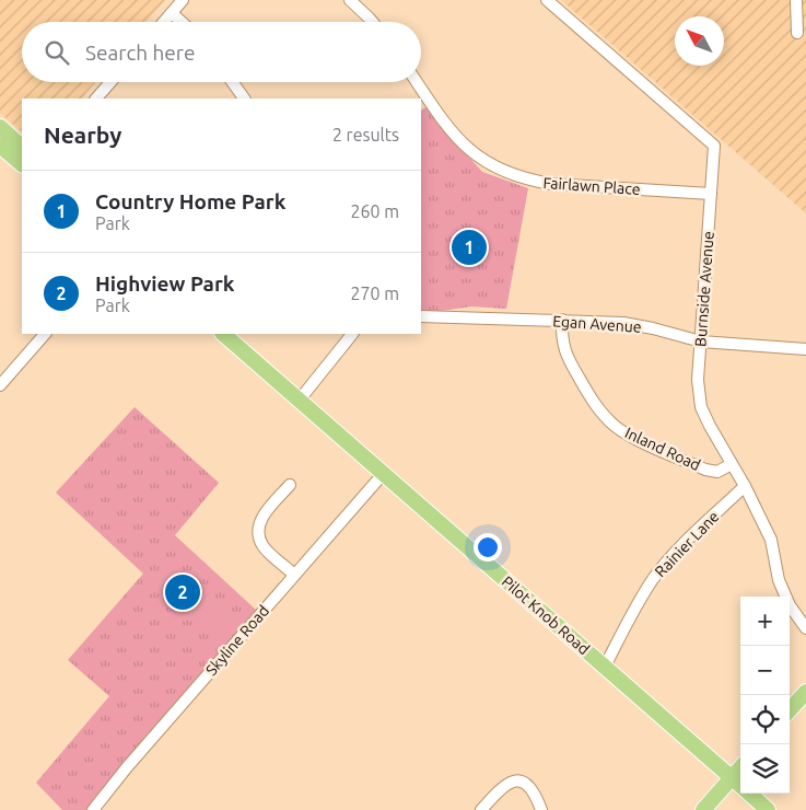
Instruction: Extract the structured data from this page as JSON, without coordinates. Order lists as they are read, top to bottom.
{
  "streets": {
    "main road": ["Pilot Knob Road"],
    "street": [
      "Fairlawn Place",
      "Burnside Avenue",
      "Egan Avenue",
      "Inland Road",
      "Rainier Lane",
      "Skyline Road"
    ]
  },
  "crossings": [
    ["Fairlawn Place", "Burnside Avenue"],
    ["Burnside Avenue", "Egan Avenue"],
    ["Burnside Avenue", "Inland Road"],
    ["Burnside Avenue", "Rainier Lane"],
    ["Egan Avenue", "Inland Road"],
    ["Rainier Lane", "Pilot Knob Road"],
    ["Pilot Knob Road", "Skyline Road"]
  ],
  "north": "top left",
  "page": {
    "search": "Search here",
    "heading": ["Nearby", "2 results"],
    "list": [
      {
        "mark": "1",
        "name": "Country Home Park",
        "note": "Park",
        "value": "260 m"
      },
      {
        "mark": "2",
        "name": "Highview Park",
        "note": "Park",
        "value": "270 m"
      }
    ],
    "pins": ["1", "2"],
    "map_buttons": ["+", "−"]
  }
}
